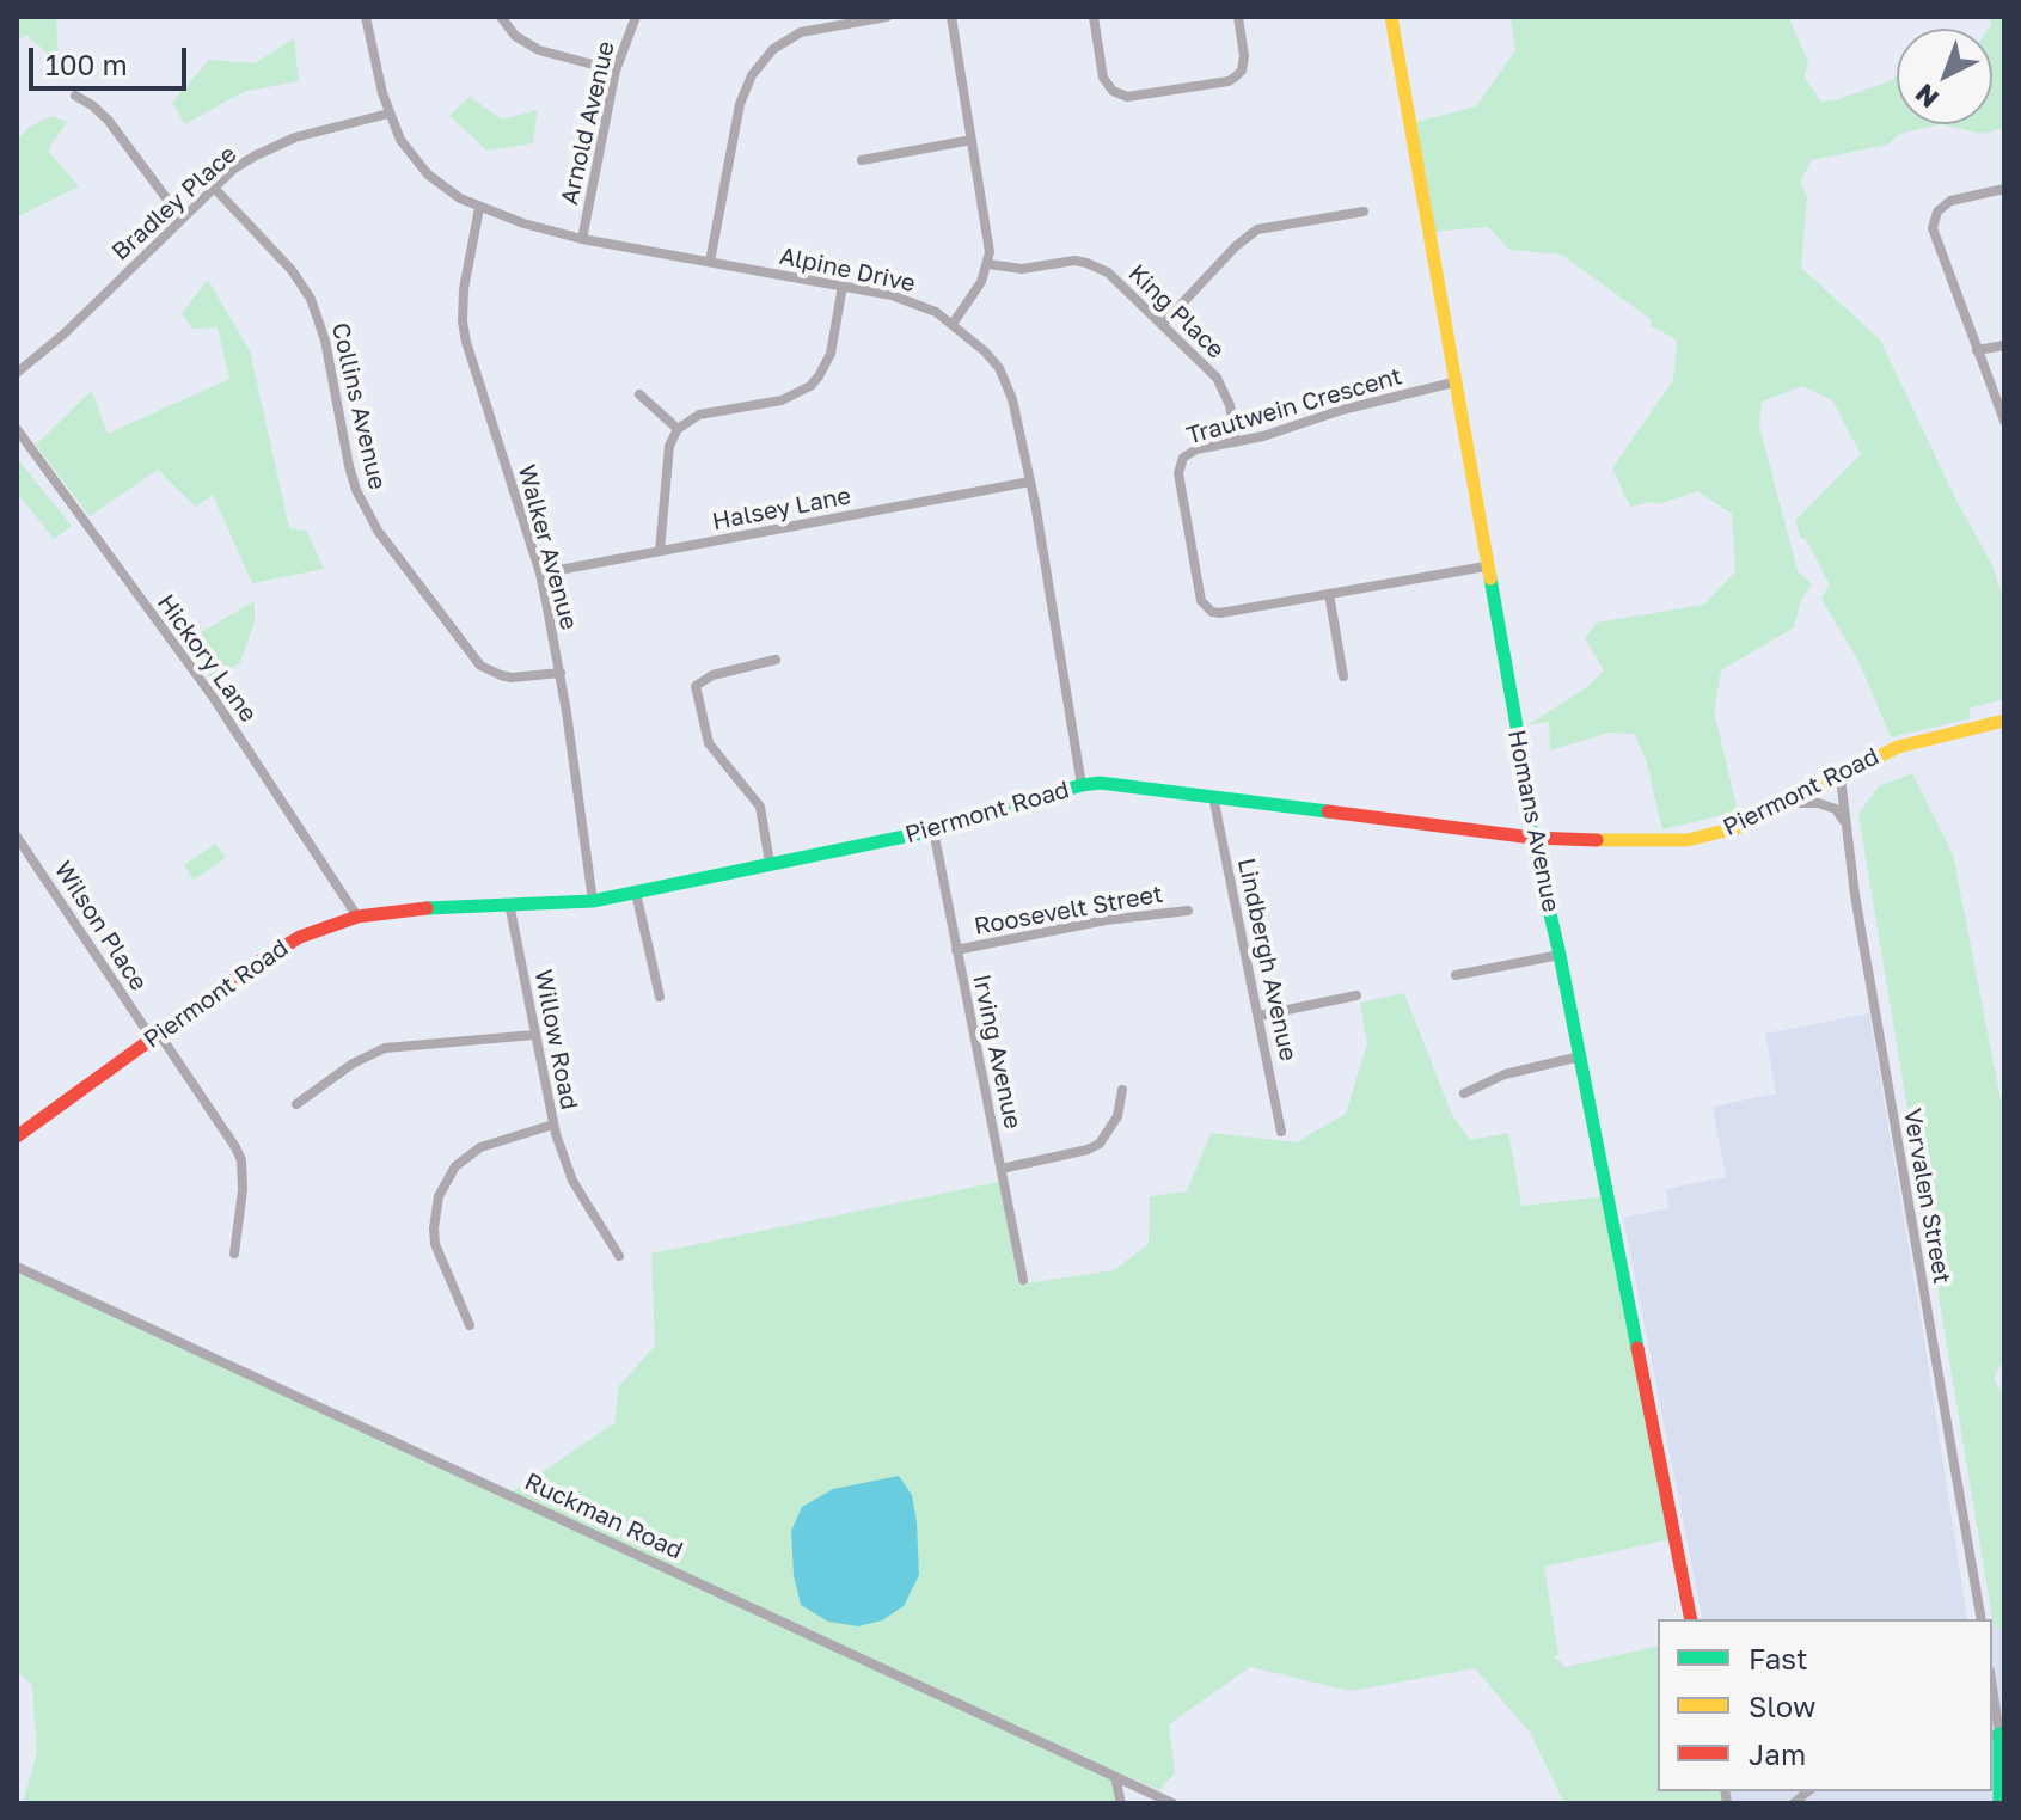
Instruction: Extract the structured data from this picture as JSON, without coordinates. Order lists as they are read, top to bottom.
{
  "streets": {
    "main road": ["Piermont Road", "Homans Avenue"],
    "street": [
      "Arnold Avenue",
      "Bradley Place",
      "Alpine Drive",
      "King Place",
      "Collins Avenue",
      "Trautwein Crescent",
      "Halsey Lane",
      "Walker Avenue",
      "Hickory Lane",
      "Roosevelt Street",
      "Wilson Place",
      "Lindbergh Avenue",
      "Willow Road",
      "Irving Avenue",
      "Vervalen Street",
      "Ruckman Road"
    ]
  },
  "crossings": [
    ["Arnold Avenue", "Alpine Drive"],
    ["Bradley Place", "Alpine Drive"],
    ["Bradley Place", "Collins Avenue"],
    ["Alpine Drive", "Halsey Lane"],
    ["Alpine Drive", "Walker Avenue"],
    ["Alpine Drive", "Piermont Road"],
    ["King Place", "Trautwein Crescent"],
    ["Collins Avenue", "Walker Avenue"],
    ["Trautwein Crescent", "Homans Avenue"],
    ["Halsey Lane", "Walker Avenue"],
    ["Walker Avenue", "Piermont Road"],
    ["Hickory Lane", "Piermont Road"],
    ["Piermont Road", "Homans Avenue"],
    ["Piermont Road", "Wilson Place"],
    ["Piermont Road", "Lindbergh Avenue"],
    ["Piermont Road", "Willow Road"],
    ["Piermont Road", "Irving Avenue"],
    ["Piermont Road", "Vervalen Street"],
    ["Roosevelt Street", "Irving Avenue"]
  ],
  "legend": ["Fast", "Slow", "Jam"],
  "scale_bar": "100 m",
  "north": "bottom left"
}
